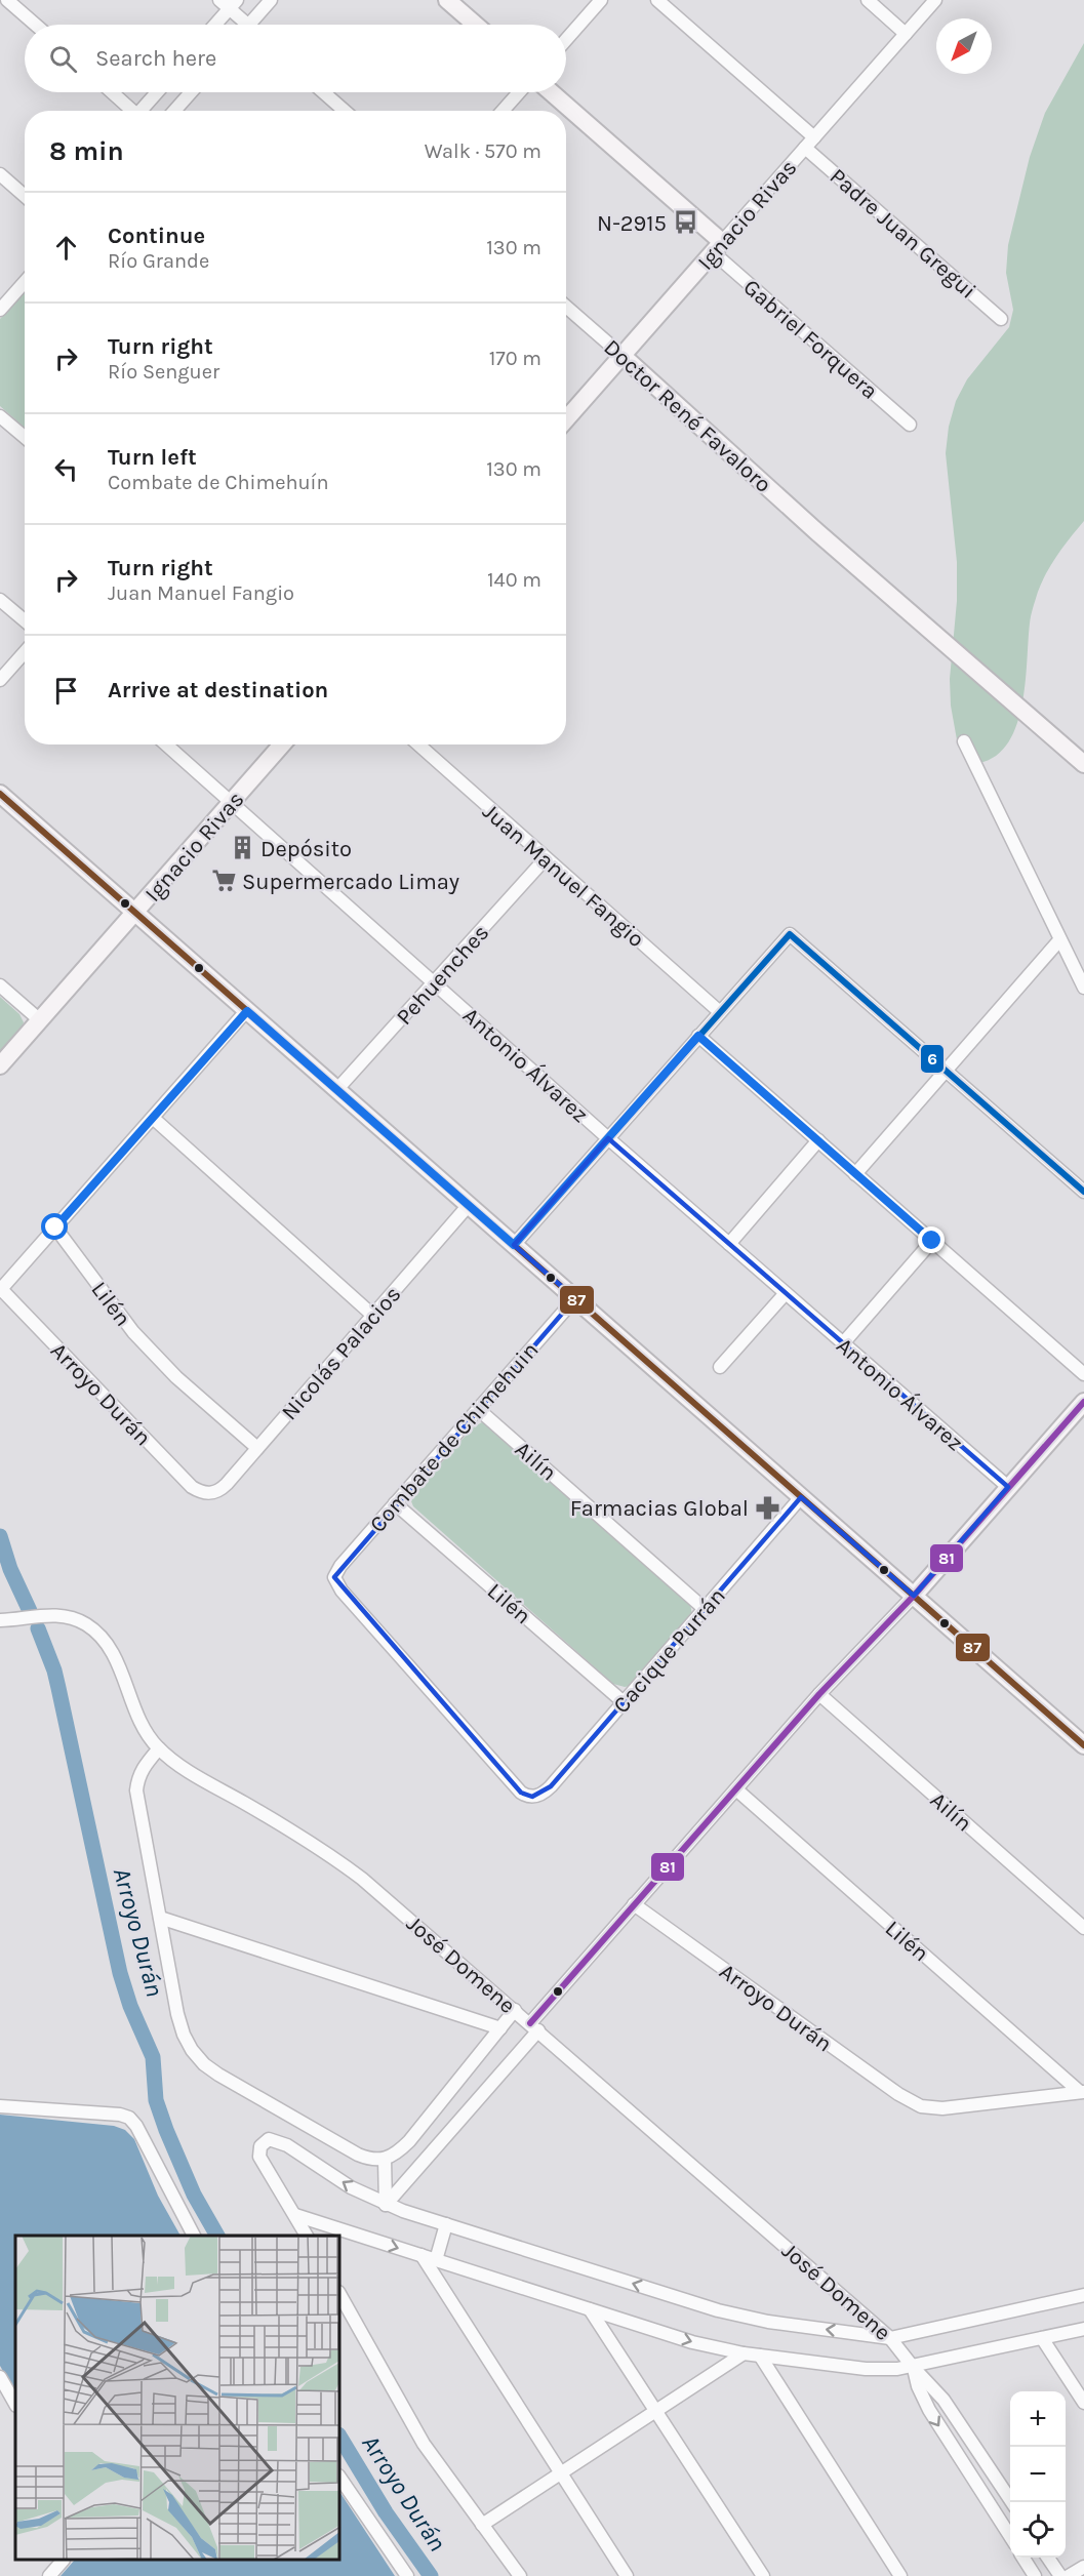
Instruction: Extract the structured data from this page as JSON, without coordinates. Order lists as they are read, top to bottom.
{
  "streets": {
    "main road": ["Ignacio Rivas", "Gabriel Forquera", "Doctor René Favaloro"],
    "street": [
      "Padre Juan Gregui",
      "Juan Manuel Fangio",
      "Pehuenches",
      "Antonio Álvarez",
      "Lilén",
      "Nicolás Palacios",
      "Arroyo Durán",
      "Combate de Chimehuin",
      "Ailín",
      "Cacique Purrán",
      "José Domene"
    ]
  },
  "crossings": [
    ["Ignacio Rivas", "Padre Juan Gregui"],
    ["Ignacio Rivas", "Gabriel Forquera"],
    ["Ignacio Rivas", "Doctor René Favaloro"],
    ["Ignacio Rivas", "Antonio Álvarez"],
    ["Juan Manuel Fangio", "Pehuenches"],
    ["Pehuenches", "Antonio Álvarez"],
    ["Lilén", "Nicolás Palacios"],
    ["Lilén", "Arroyo Durán"],
    ["Lilén", "Combate de Chimehuin"],
    ["Lilén", "Cacique Purrán"],
    ["Nicolás Palacios", "Arroyo Durán"],
    ["Combate de Chimehuin", "Ailín"],
    ["Combate de Chimehuin", "Cacique Purrán"],
    ["Ailín", "Cacique Purrán"]
  ],
  "water": ["Arroyo Durán"],
  "places": {
    "bus stop": ["N-2915"],
    "building": ["Depósito"],
    "supermarket": ["Supermercado Limay"],
    "pharmacy": ["Farmacias Global"]
  },
  "lines": ["transit line 87", "transit line 6", "transit line 81"],
  "north": "bottom left",
  "page": {
    "search": "Search here",
    "heading": ["8 min", "Walk · 570 m"],
    "list": [
      ["Continue", "Río Grande", "130 m"],
      ["Turn right", "Río Senguer", "170 m"],
      ["Turn left", "Combate de Chimehuín", "130 m"],
      ["Turn right", "Juan Manuel Fangio", "140 m"],
      "Arrive at destination"
    ],
    "map_buttons": ["+", "−"]
  }
}
